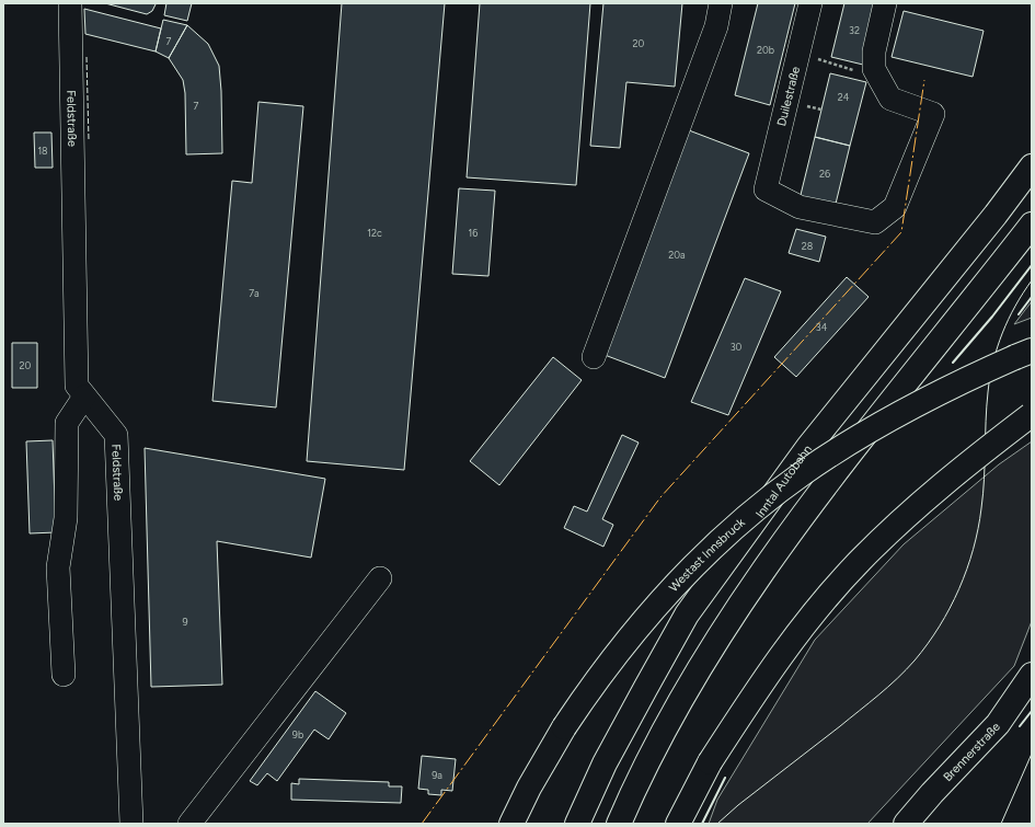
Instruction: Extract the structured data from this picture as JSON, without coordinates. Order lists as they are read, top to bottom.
{
  "streets": {
    "main road": ["Inntal Autobahn", "Westast Innsbruck", "Brennerstraße"],
    "street": ["Duilestraße", "Feldstraße"]
  },
  "house_numbers": [
    "32",
    "7",
    "20",
    "20b",
    "24",
    "7",
    "18",
    "26",
    "12c",
    "16",
    "28",
    "20a",
    "7a",
    "34",
    "30",
    "20",
    "9",
    "9b",
    "9a"
  ]
}
